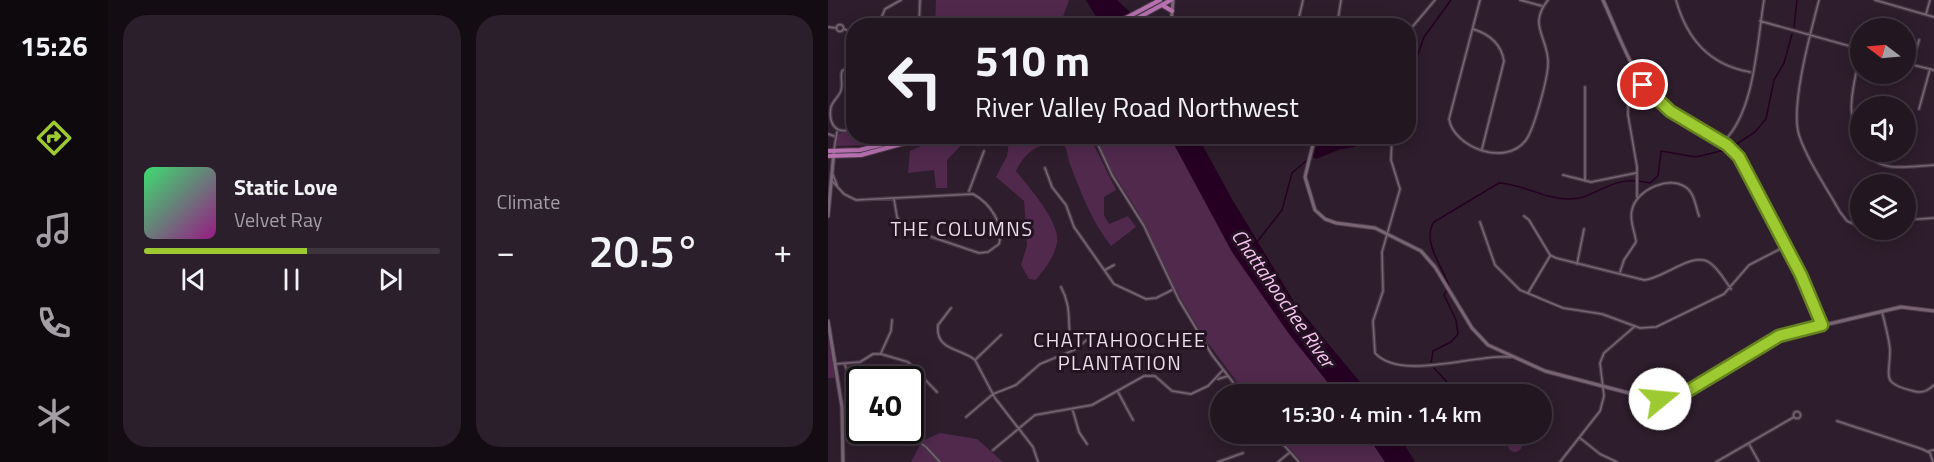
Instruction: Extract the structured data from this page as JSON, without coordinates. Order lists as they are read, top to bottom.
{
  "districts": ["THE COLUMNS", "CHATTAHOOCHEE PLANTATION"],
  "water": ["Chattahoochee River"],
  "north": "left",
  "page": {
    "tabs": "15:26",
    "tile": "Climate",
    "turn": ["510 m", "River Valley Road Northwest"],
    "song": ["Static Love", "Velvet Ray"],
    "heat": ["−", "20.5°", "+"],
    "limit": "40",
    "trip": "15:30 · 4 min · 1.4 km"
  }
}
